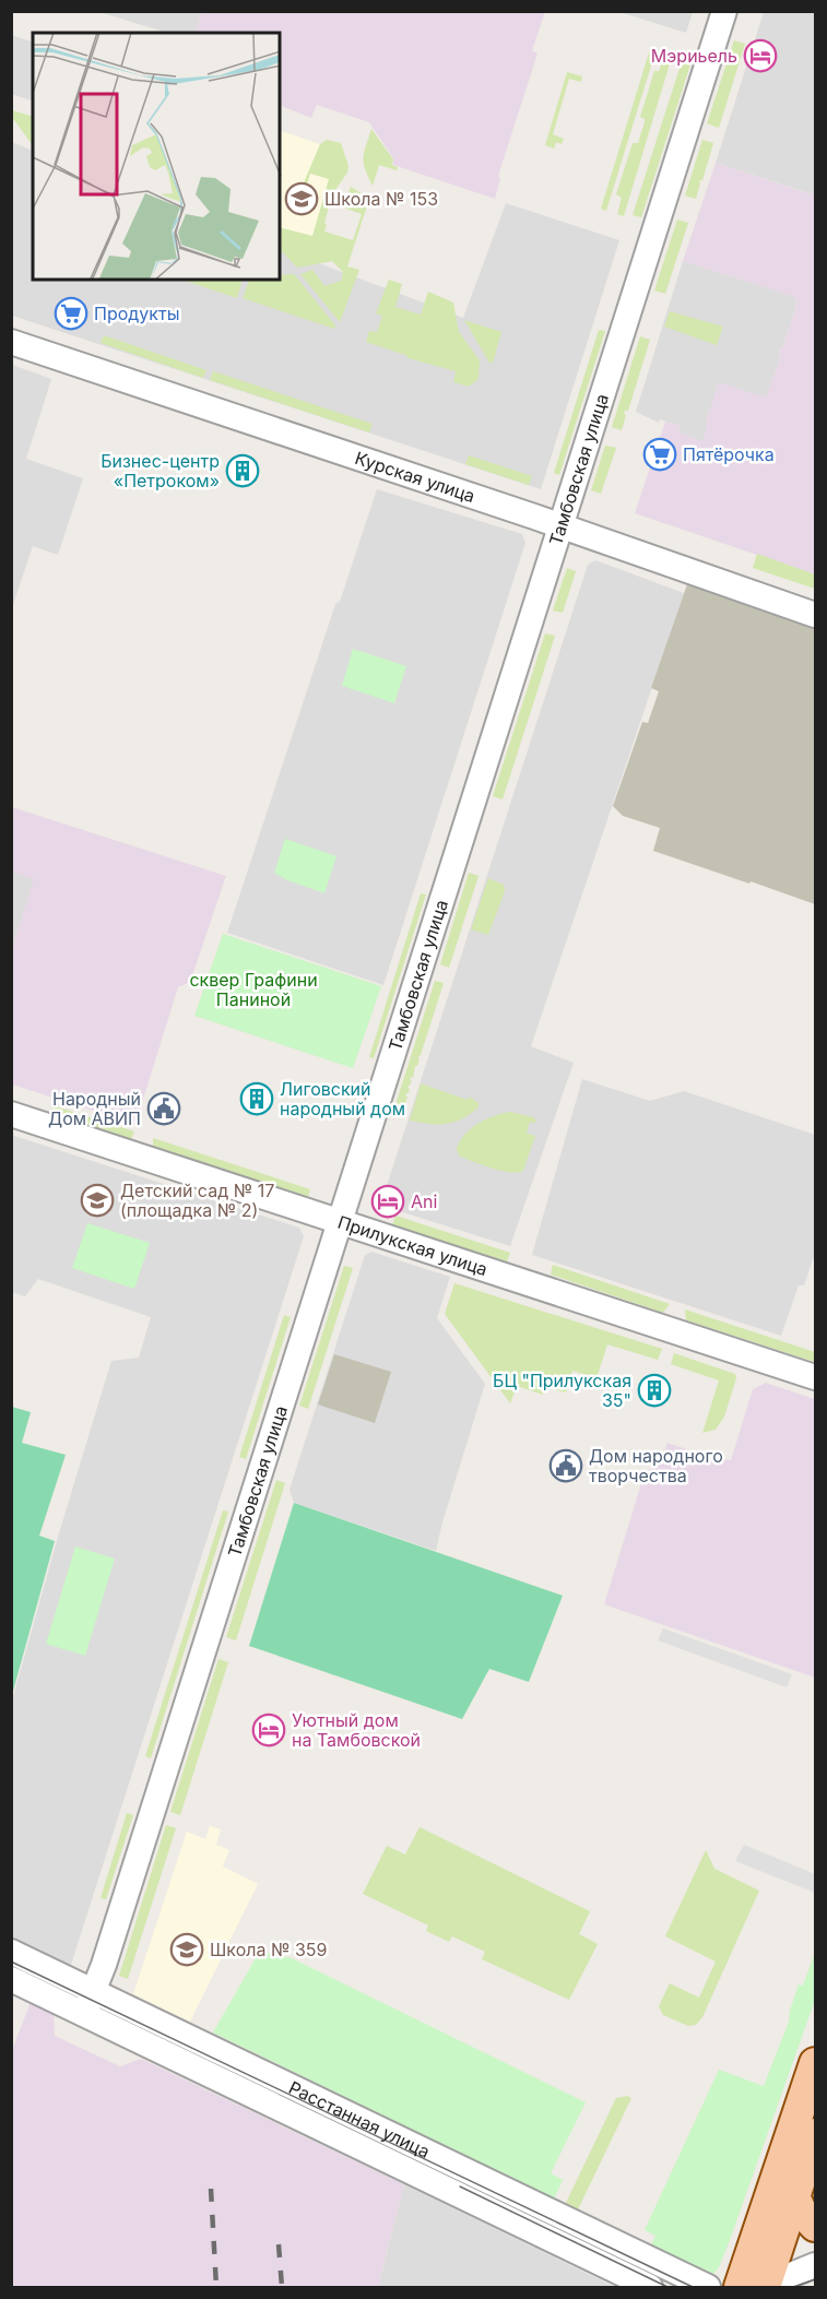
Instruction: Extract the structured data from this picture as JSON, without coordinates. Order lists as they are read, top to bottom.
{
  "streets": {
    "street": [
      "Тамбовская улица",
      "Курская улица",
      "Прилукская улица",
      "Расстанная улица"
    ]
  },
  "crossings": [
    ["Тамбовская улица", "Курская улица"],
    ["Тамбовская улица", "Прилукская улица"],
    ["Тамбовская улица", "Расстанная улица"]
  ],
  "parks": ["сквер Графини Паниной"],
  "places": {
    "hotel": ["Мэриьель", "Ani", "Уютный дом на Тамбовской"],
    "school or university": ["Школа № 153", "Детский сад № 17 (площадка № 2)", "Школа № 359"],
    "supermarket": ["Продукты", "Пятёрочка"],
    "building": ["Бизнес-центр «Петроком»", "Лиговский народный дом", "БЦ \"Прилукская 35\""],
    "public building": ["Народный Дом АВИП", "Дом народного творчества"]
  }
}
